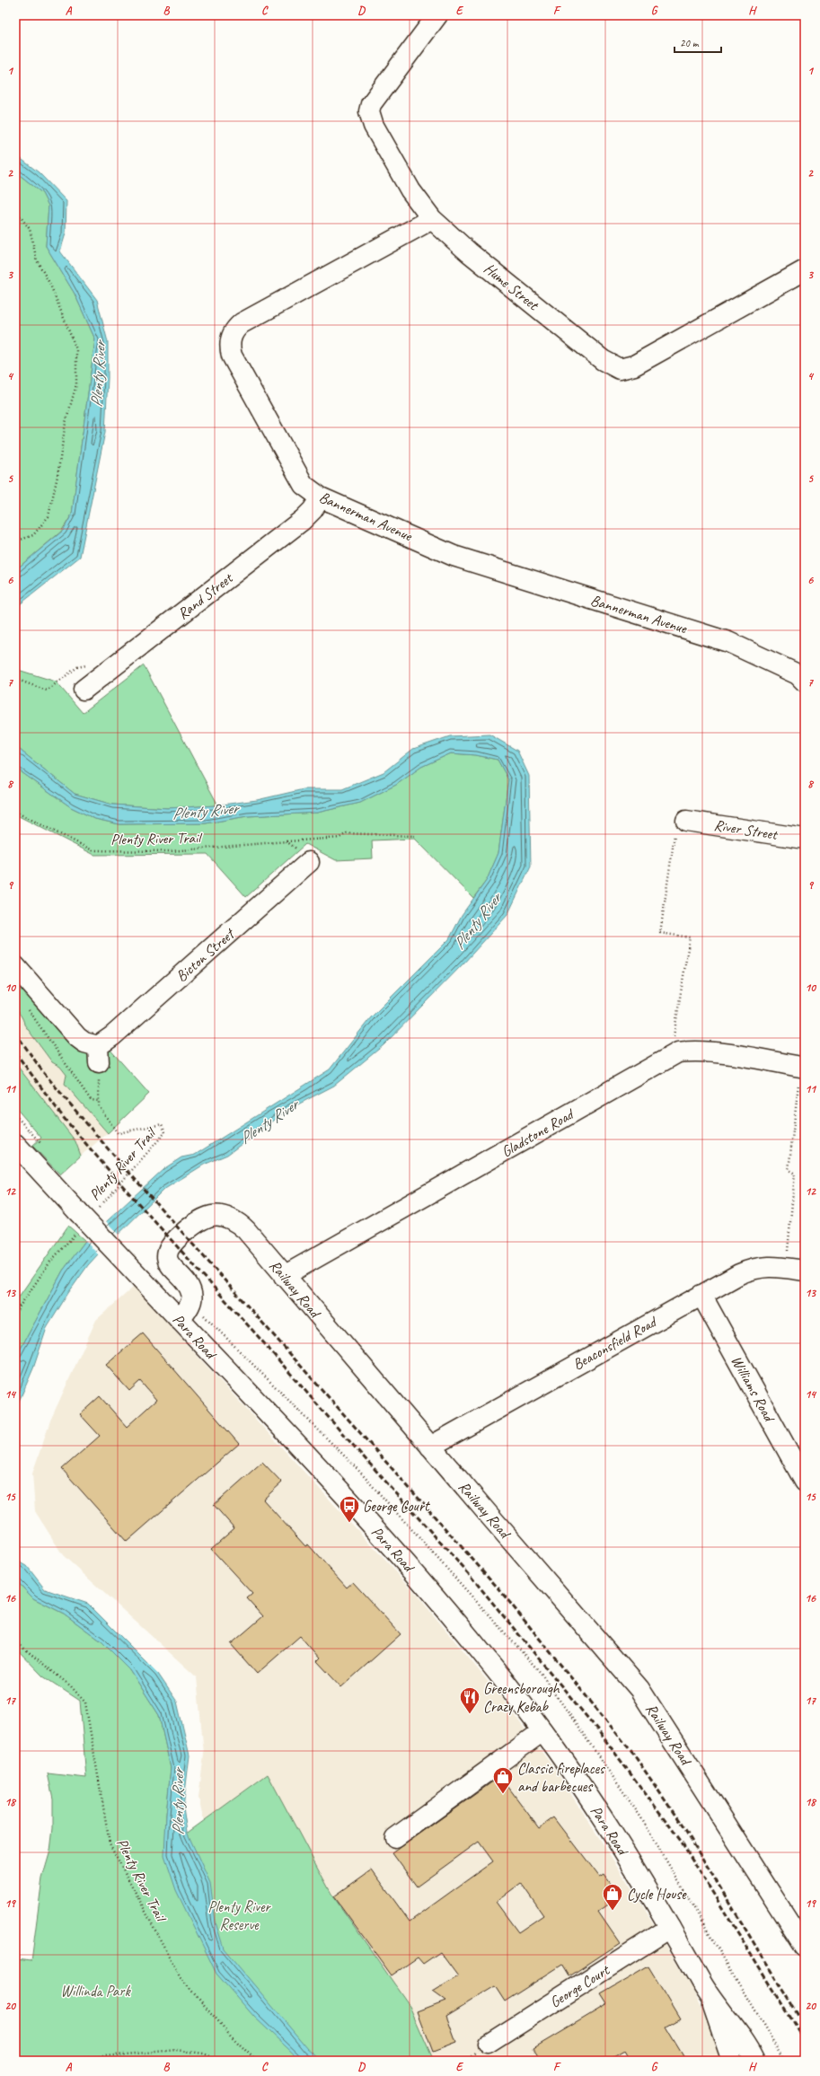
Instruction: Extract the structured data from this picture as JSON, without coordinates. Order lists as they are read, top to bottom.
{
  "streets": {
    "street": [
      "Hume Street",
      "Bannerman Avenue",
      "Rand Street",
      "River Street",
      "Bicton Street",
      "Gladstone Road",
      "Railway Road",
      "Para Road",
      "Beaconsfield Road",
      "Williams Road",
      "George Court"
    ],
    "path": ["Plenty River Trail"]
  },
  "crossings": [
    ["Hume Street", "Bannerman Avenue"],
    ["Bannerman Avenue", "Rand Street"],
    ["Plenty River Trail", "Bicton Street"],
    ["Plenty River Trail", "Para Road"],
    ["Gladstone Road", "Railway Road"],
    ["Railway Road", "Para Road"],
    ["Railway Road", "Beaconsfield Road"],
    ["Para Road", "George Court"],
    ["Beaconsfield Road", "Williams Road"]
  ],
  "water": ["Plenty River"],
  "parks": ["Plenty River Reserve", "Willinda Park"],
  "places": {
    "bus stop": ["George Court"],
    "restaurant": ["Greensborough Crazy Kebab"],
    "shop": ["Classic fireplaces and barbecues", "Cycle House"]
  },
  "scale_bar": "20 m",
  "grid": {
    "columns": [
      "A",
      "B",
      "C",
      "D",
      "E",
      "F",
      "G",
      "H"
    ],
    "rows": [
      "1",
      "2",
      "3",
      "4",
      "5",
      "6",
      "7",
      "8",
      "9",
      "10",
      "11",
      "12",
      "13",
      "14",
      "15",
      "16",
      "17",
      "18",
      "19",
      "20"
    ]
  }
}
